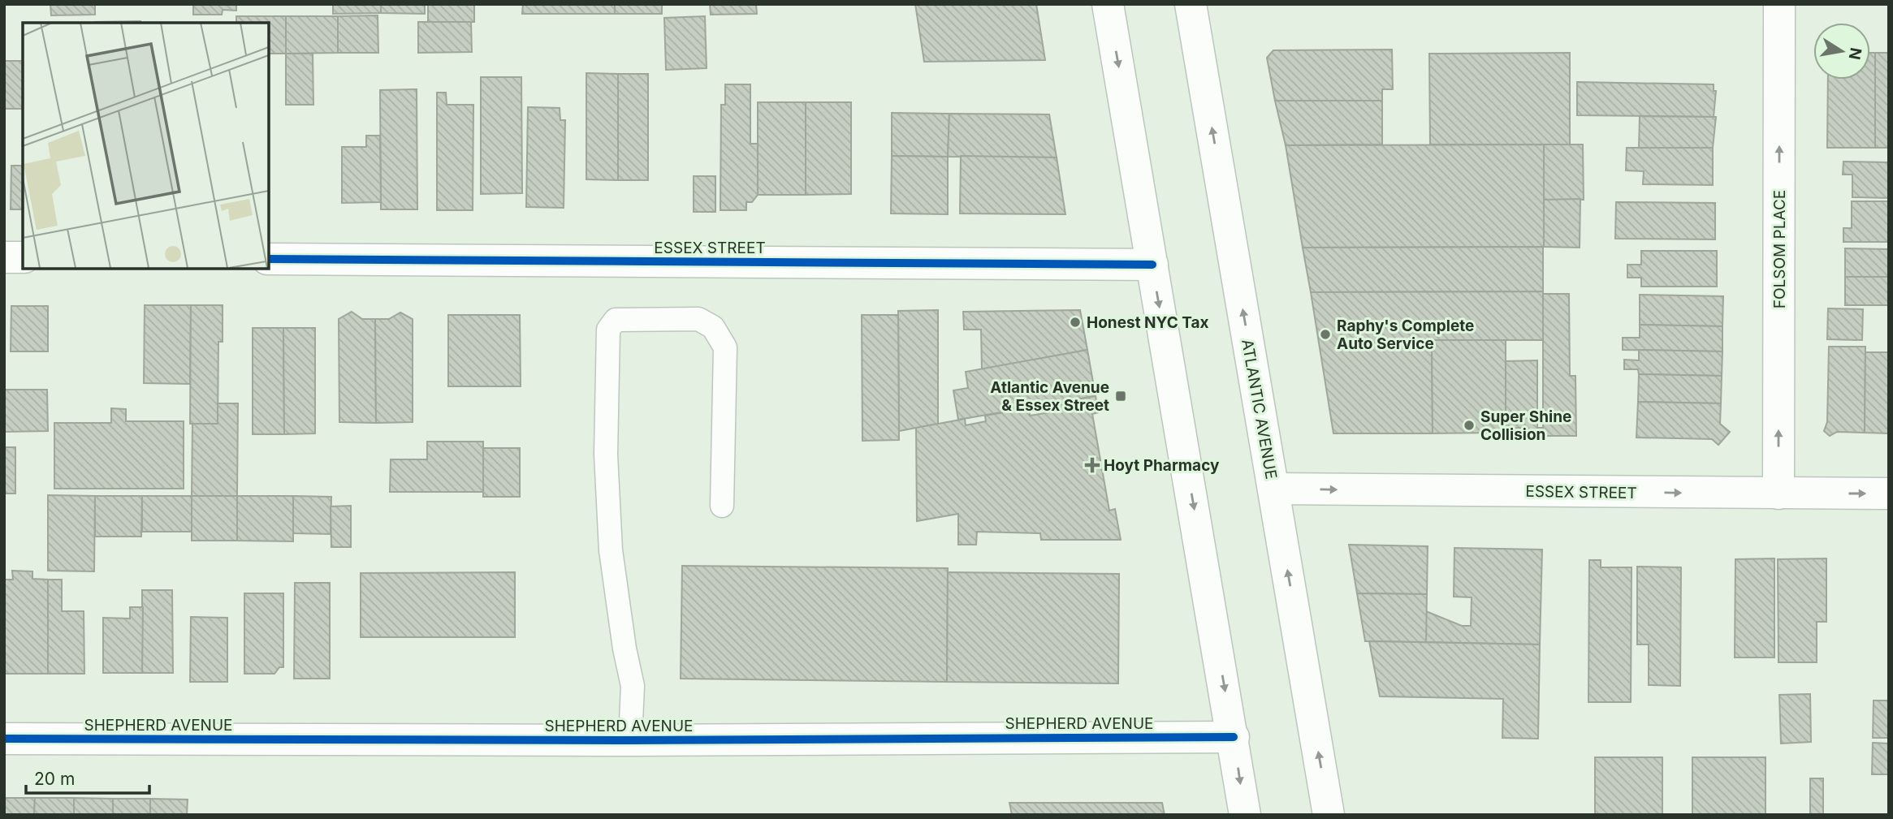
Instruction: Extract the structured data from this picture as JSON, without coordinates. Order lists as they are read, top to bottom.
{
  "streets": {
    "street": [
      "ESSEX STREET",
      "FOLSOM PLACE",
      "ATLANTIC AVENUE",
      "SHEPHERD AVENUE"
    ]
  },
  "crossings": [
    ["ESSEX STREET", "FOLSOM PLACE"],
    ["ESSEX STREET", "ATLANTIC AVENUE"]
  ],
  "one_way": ["ESSEX STREET", "FOLSOM PLACE"],
  "places": {
    "other": ["Honest NYC Tax", "Raphy's Complete Auto Service", "Super Shine Collision"],
    "transit": ["Atlantic Avenue & Essex Street"],
    "health": ["Hoyt Pharmacy"]
  },
  "scale_bar": "20 m",
  "north": "right"
}
